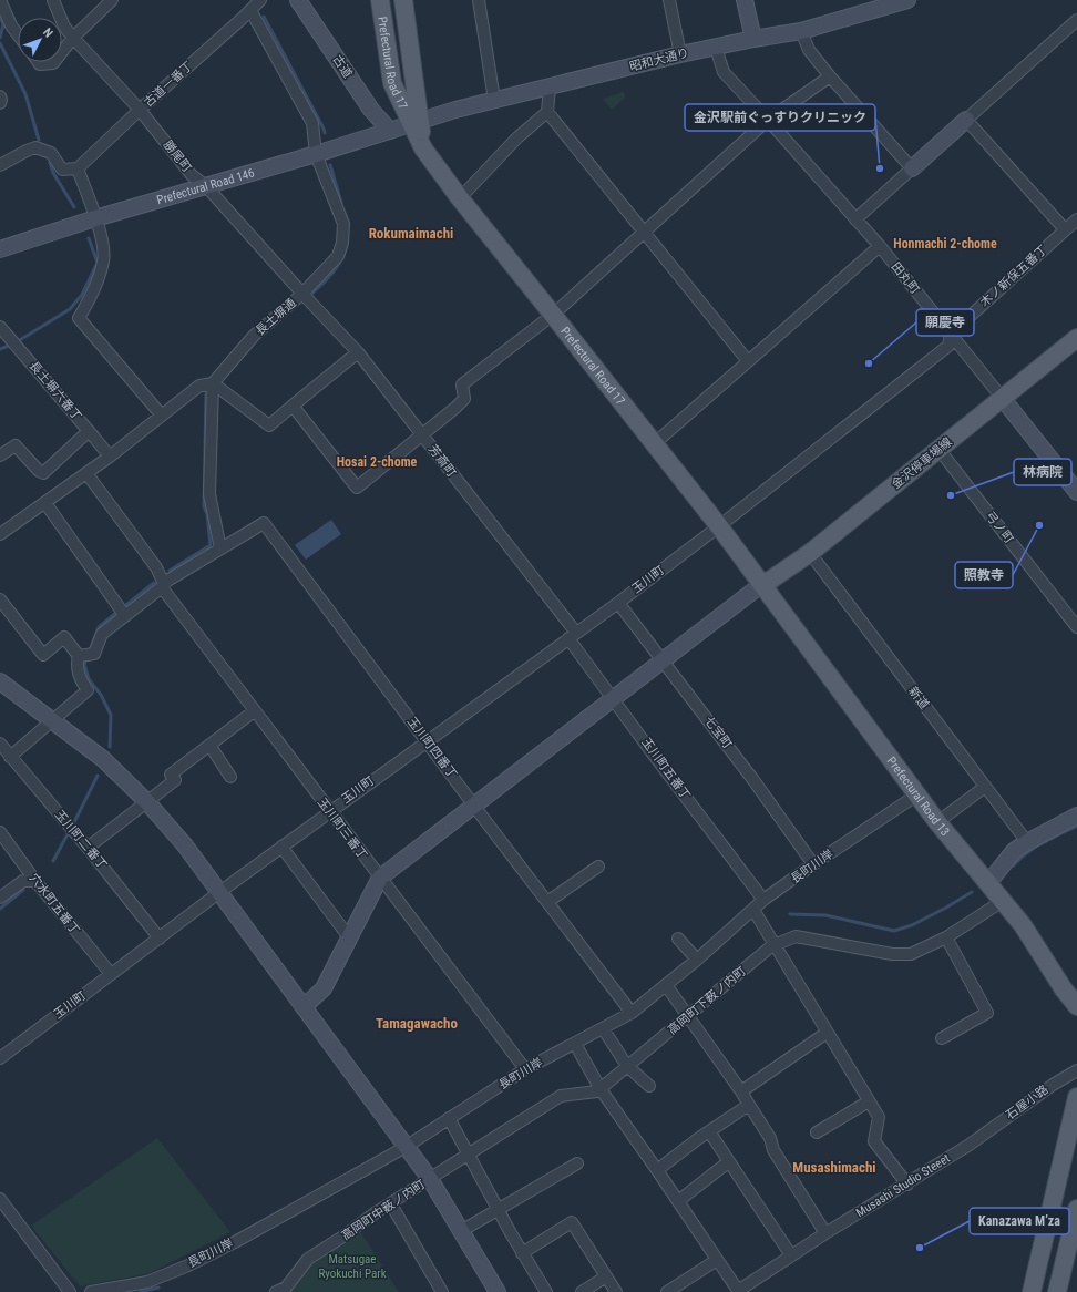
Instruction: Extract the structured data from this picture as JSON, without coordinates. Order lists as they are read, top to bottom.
{
  "streets": {
    "main road": ["Prefectural Road 17", "金沢停車場線", "Prefectural Road 13"],
    "street": [
      "昭和大通り",
      "古道",
      "古道一番丁",
      "勝尾町",
      "Prefectural Road 146",
      "木ノ新保五番丁",
      "田丸町",
      "長土塀通",
      "長土塀六番丁",
      "芳斎町",
      "弓ノ町",
      "玉川町",
      "新道",
      "七宝町",
      "玉川町四番丁",
      "玉川町五番丁",
      "玉川町三番丁",
      "玉川町二番丁",
      "長町川岸",
      "穴水町五番丁",
      "高岡町下薮ノ内町",
      "石屋小路",
      "Musashi Studio Steeet",
      "高岡町中薮ノ内町"
    ]
  },
  "crossings": [
    ["昭和大通り", "Prefectural Road 17"],
    ["昭和大通り", "Prefectural Road 146"],
    ["昭和大通り", "田丸町"],
    ["Prefectural Road 17", "Prefectural Road 146"],
    ["Prefectural Road 17", "木ノ新保五番丁"],
    ["Prefectural Road 17", "金沢停車場線"],
    ["Prefectural Road 17", "玉川町"],
    ["Prefectural Road 17", "Prefectural Road 13"],
    ["古道", "Prefectural Road 146"],
    ["古道一番丁", "勝尾町"],
    ["古道一番丁", "長土塀通"],
    ["勝尾町", "Prefectural Road 146"],
    ["勝尾町", "長土塀通"],
    ["勝尾町", "芳斎町"],
    ["Prefectural Road 146", "長土塀通"],
    ["木ノ新保五番丁", "田丸町"],
    ["木ノ新保五番丁", "玉川町"],
    ["田丸町", "金沢停車場線"],
    ["長土塀通", "長土塀六番丁"],
    ["長土塀通", "芳斎町"],
    ["長土塀通", "玉川町三番丁"],
    ["芳斎町", "玉川町"],
    ["芳斎町", "玉川町五番丁"],
    ["金沢停車場線", "弓ノ町"],
    ["金沢停車場線", "新道"],
    ["金沢停車場線", "Prefectural Road 13"],
    ["玉川町", "七宝町"],
    ["玉川町", "玉川町四番丁"],
    ["玉川町", "玉川町五番丁"],
    ["玉川町", "玉川町三番丁"],
    ["玉川町", "玉川町二番丁"],
    ["玉川町", "穴水町五番丁"],
    ["七宝町", "長町川岸"],
    ["玉川町四番丁", "長町川岸"],
    ["玉川町五番丁", "長町川岸"],
    ["Prefectural Road 13", "長町川岸"],
    ["Prefectural Road 13", "高岡町下薮ノ内町"],
    ["玉川町三番丁", "長町川岸"],
    ["高岡町下薮ノ内町", "高岡町中薮ノ内町"],
    ["石屋小路", "Musashi Studio Steeet"]
  ],
  "districts": [
    "Rokumaimachi",
    "Honmachi 2-chome",
    "Hosai 2-chome",
    "Tamagawacho",
    "Musashimachi"
  ],
  "parks": ["Matsugae Ryokuchi Park"],
  "places": [
    "金沢駅前ぐっすりクリニック",
    "願慶寺",
    "林病院",
    "照教寺",
    "Kanazawa M’za"
  ],
  "north": "top right"
}
